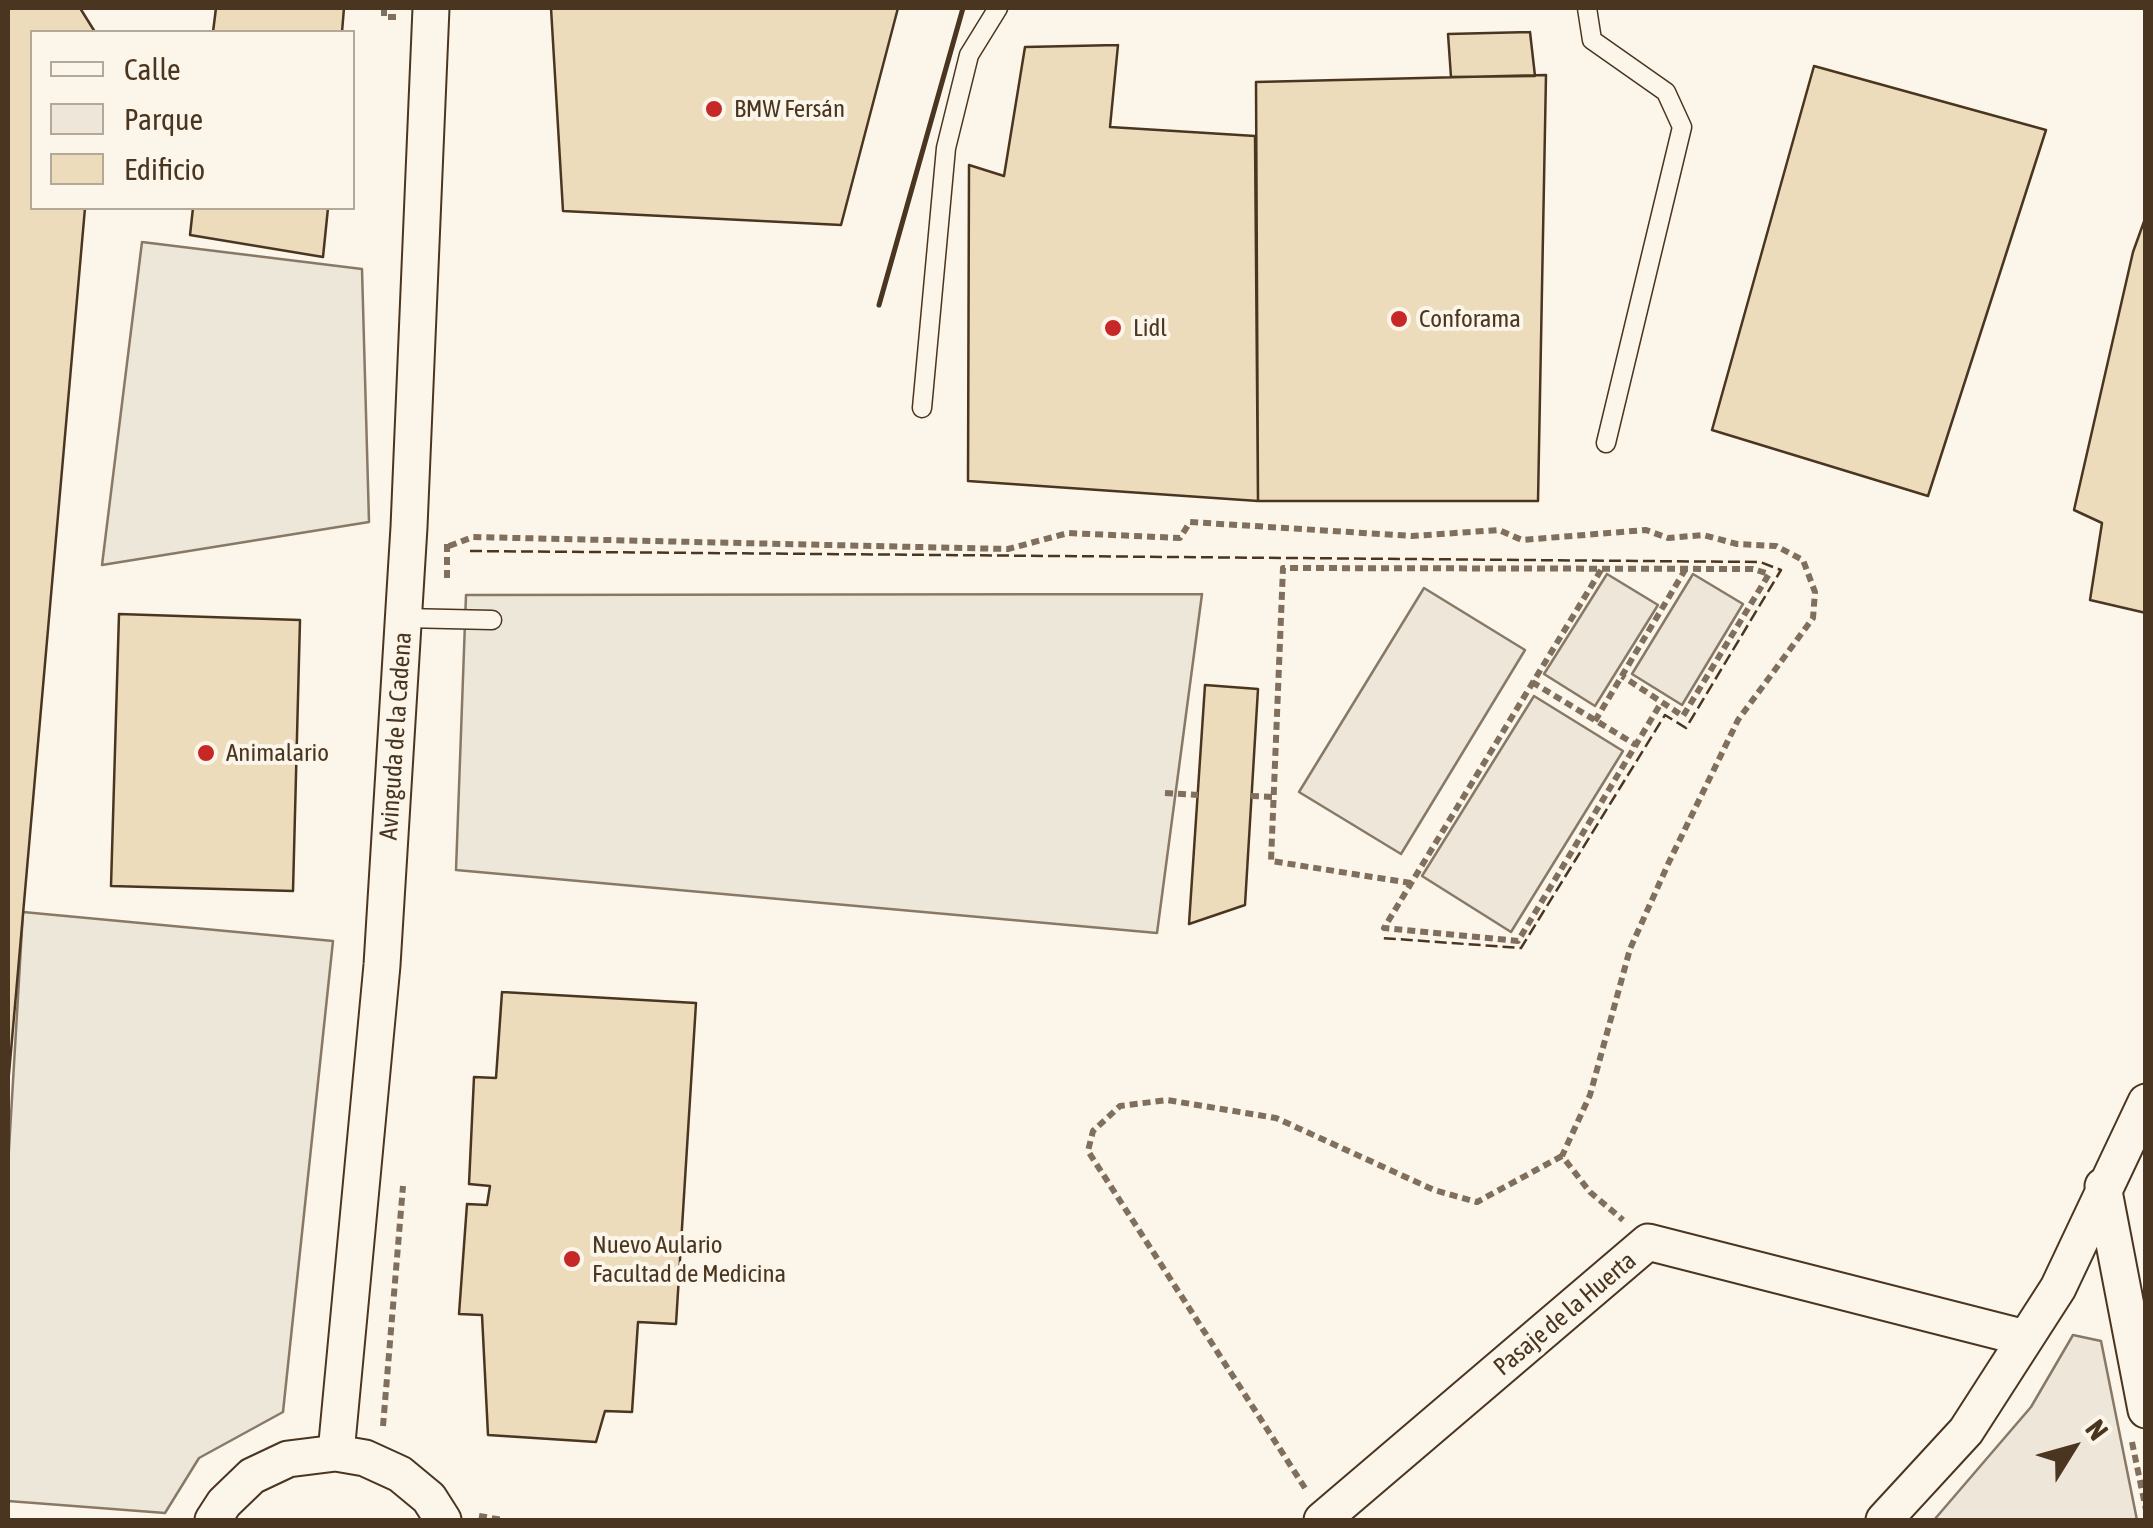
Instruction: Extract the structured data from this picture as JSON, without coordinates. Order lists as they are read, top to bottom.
{
  "streets": {
    "street": ["Avinguda de la Cadena", "Pasaje de la Huerta"]
  },
  "places": [
    "BMW Fersán",
    "Conforama",
    "Lidl",
    "Animalario",
    "Nuevo Aulario Facultad de Medicina"
  ],
  "legend": ["Calle", "Parque", "Edificio"],
  "north": "top right"
}
